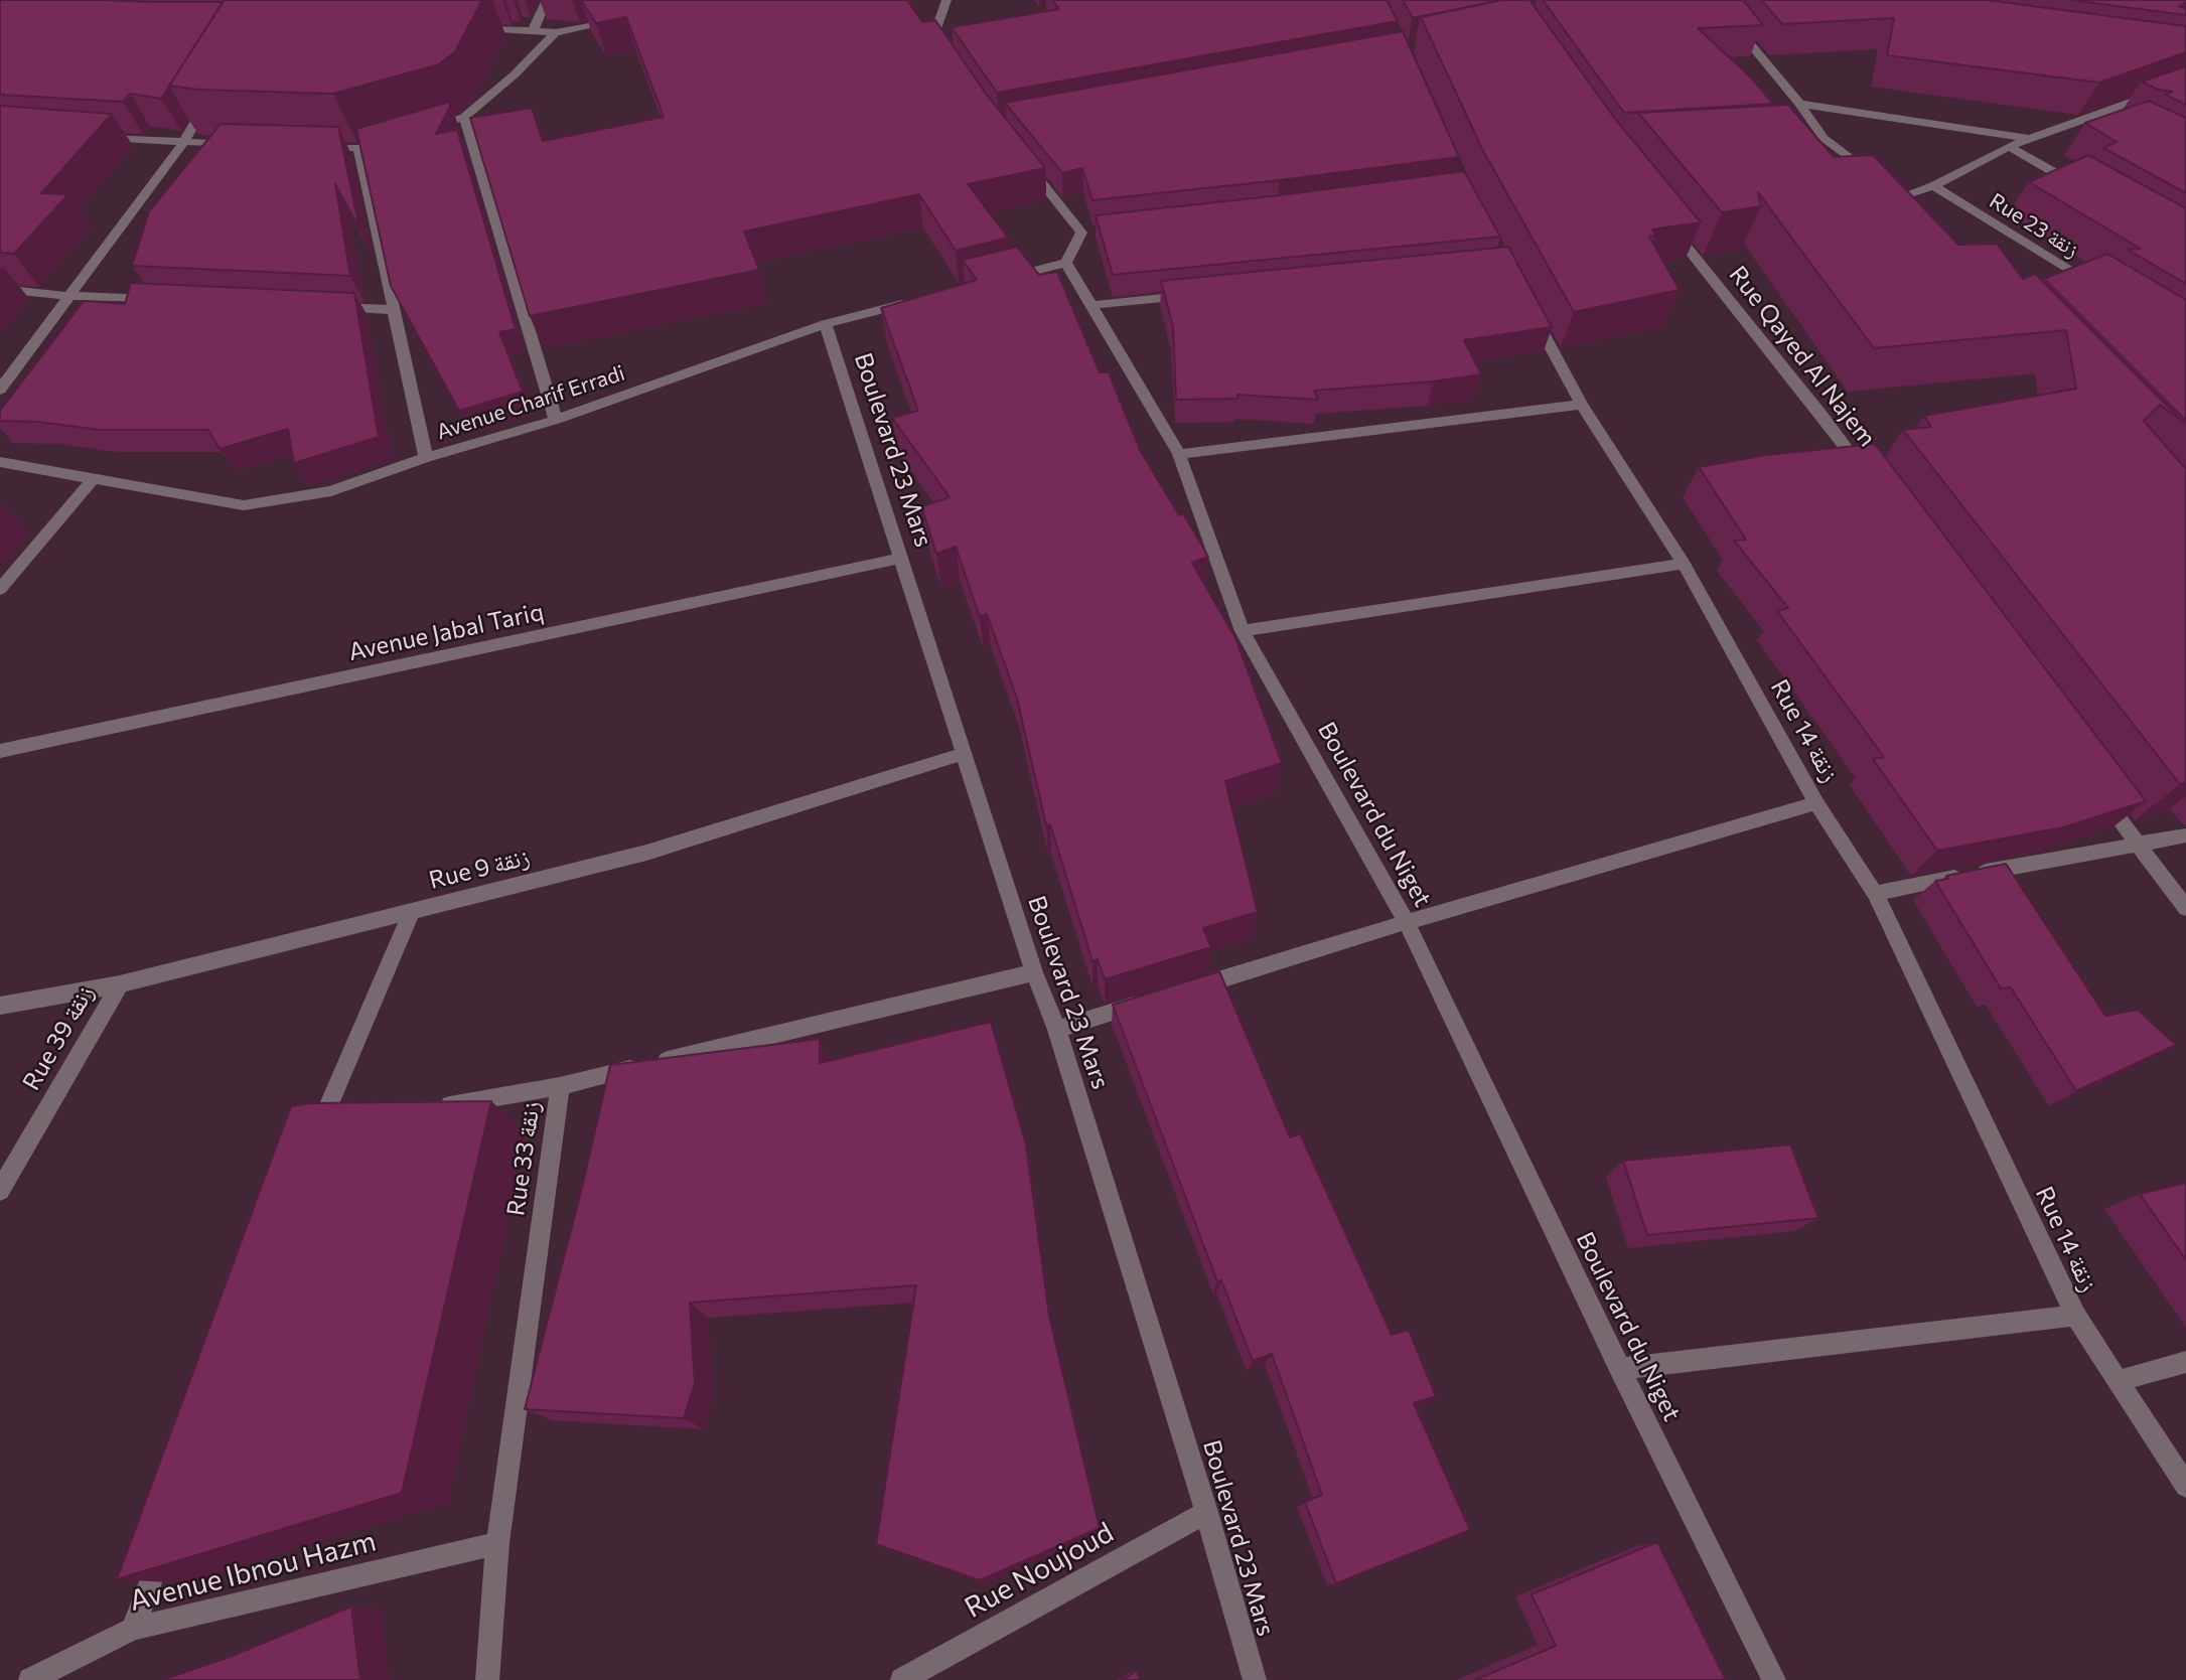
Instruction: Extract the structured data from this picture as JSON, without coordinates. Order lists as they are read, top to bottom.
{
  "streets": {
    "street": [
      "Rue 23 زنقة",
      "Rue Qayed Al Najem",
      "Avenue Charif Erradi",
      "Boulevard 23 Mars",
      "Avenue Jabal Tariq",
      "Rue 14 زنقة",
      "Boulevard du Niget",
      "Rue 9 زنقة",
      "Rue 39 زنقة",
      "Rue 33 زنقة",
      "Rue Noujoud",
      "Avenue Ibnou Hazm"
    ]
  },
  "crossings": [
    ["Avenue Charif Erradi", "Boulevard 23 Mars"],
    ["Boulevard 23 Mars", "Avenue Jabal Tariq"],
    ["Boulevard 23 Mars", "Rue 9 زنقة"],
    ["Boulevard 23 Mars", "Rue 33 زنقة"],
    ["Boulevard 23 Mars", "Rue Noujoud"],
    ["Rue 9 زنقة", "Rue 39 زنقة"],
    ["Rue 33 زنقة", "Avenue Ibnou Hazm"]
  ]
}
